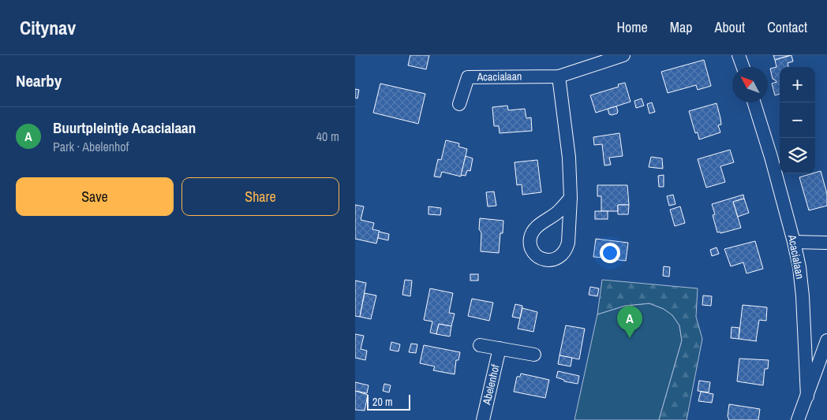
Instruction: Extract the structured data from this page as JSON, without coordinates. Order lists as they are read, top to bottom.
{
  "streets": {
    "street": ["Acacialaan", "Abelenhof"]
  },
  "scale_bar": "20 m",
  "north": "top left",
  "page": {
    "header": "Citynav",
    "nav": [
      "Home",
      "Map",
      "About",
      "Contact"
    ],
    "heading": "Nearby",
    "map_buttons": ["+", "−"],
    "list": [
      {
        "mark": "A",
        "name": "Buurtpleintje Acacialaan",
        "note": "Park · Abelenhof",
        "value": "40 m"
      }
    ],
    "buttons": ["Save", "Share"],
    "pins": "A",
    "scale": "20 m"
  }
}
